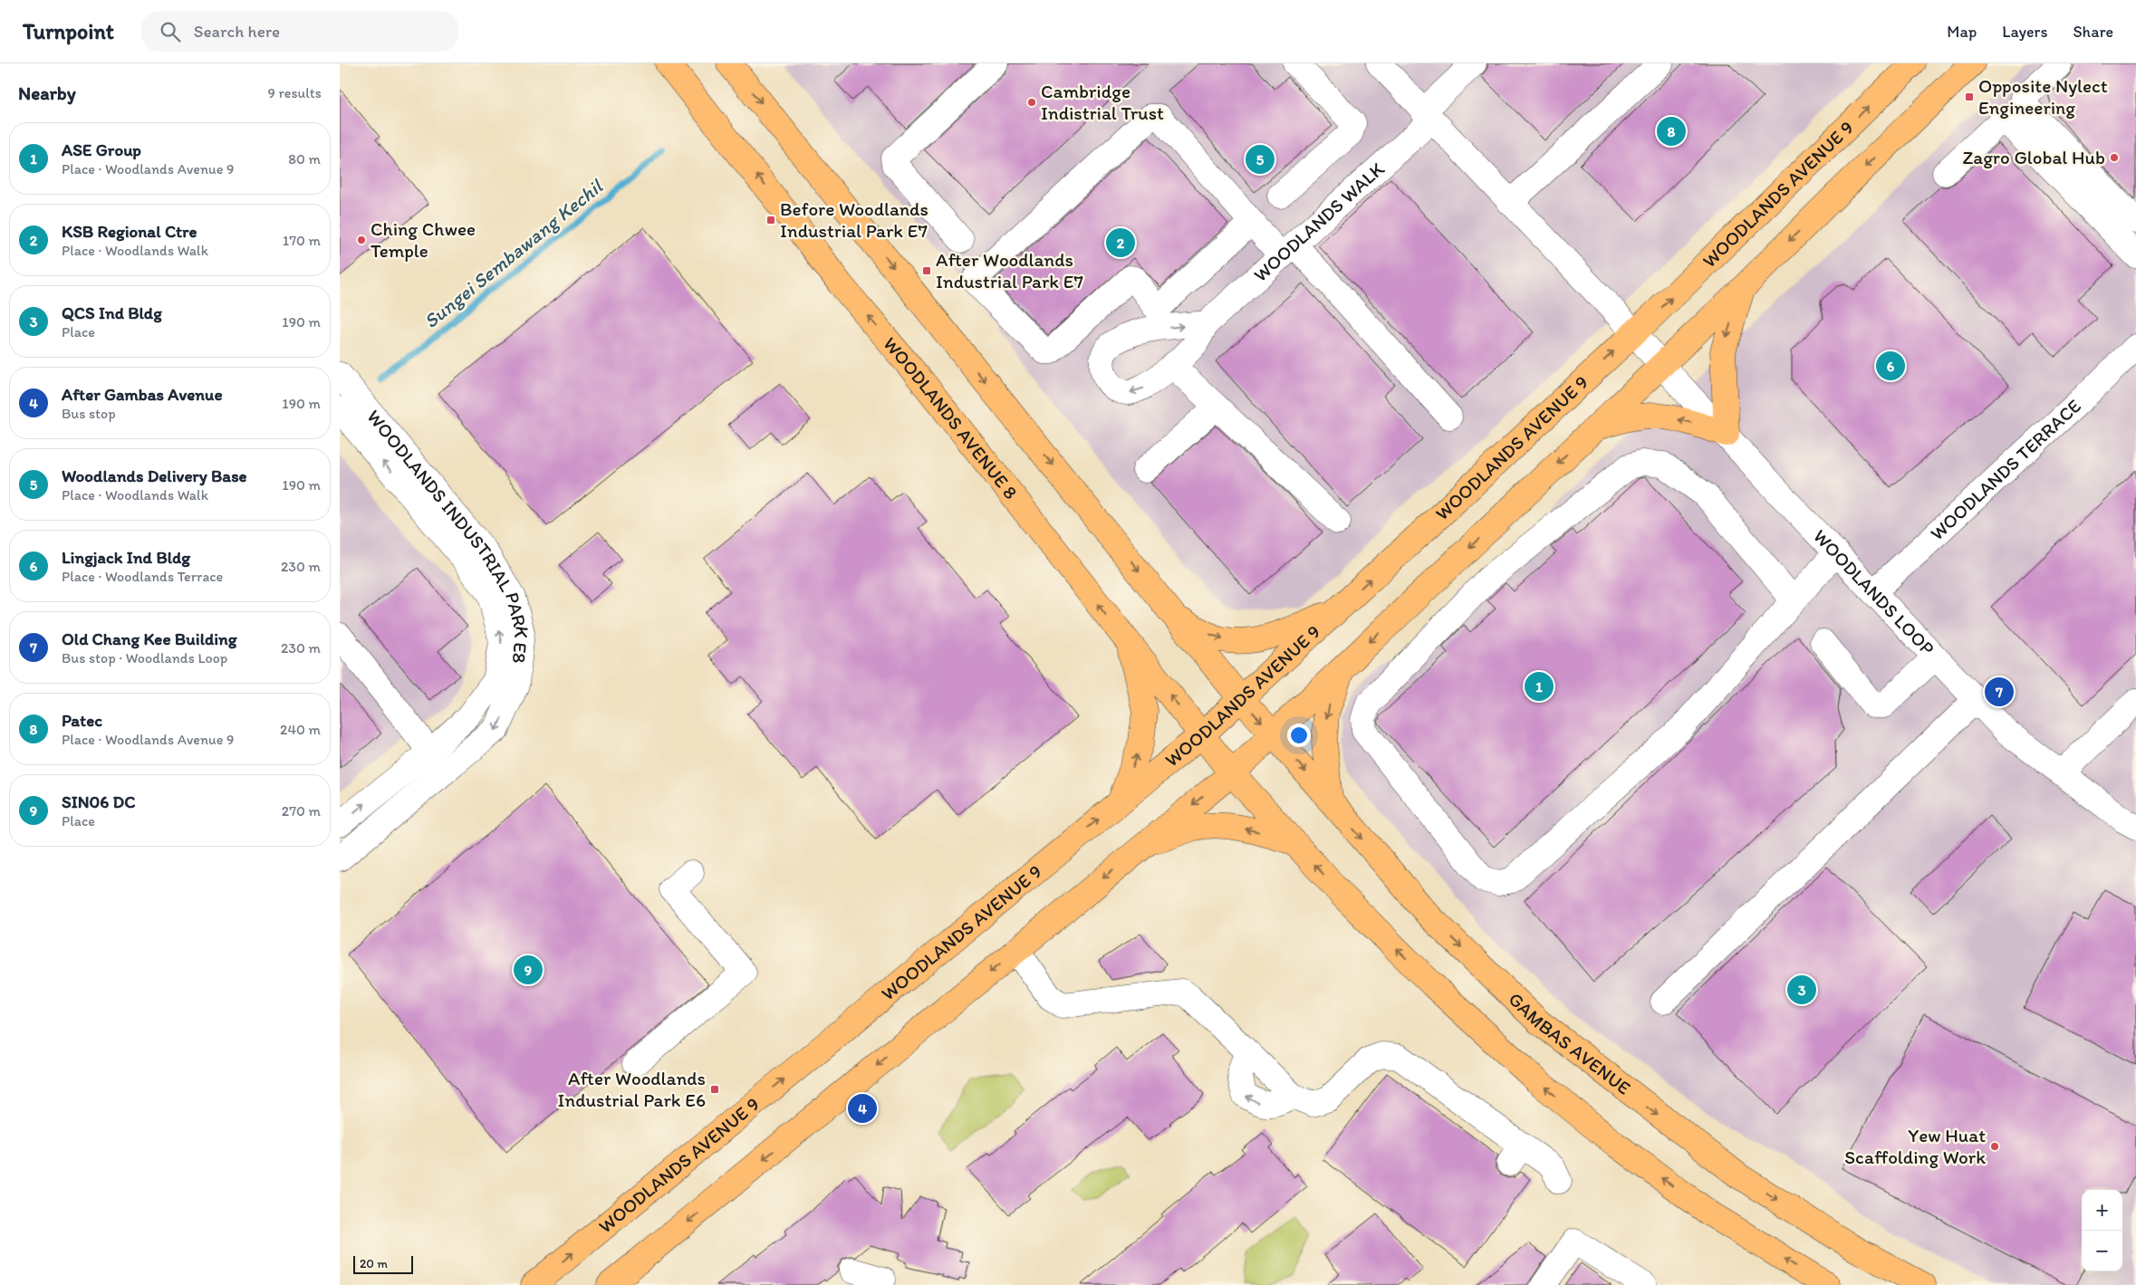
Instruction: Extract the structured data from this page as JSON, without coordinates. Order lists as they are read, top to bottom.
{
  "streets": {
    "main road": ["WOODLANDS AVENUE 9", "WOODLANDS AVENUE 8", "GAMBAS AVENUE"],
    "street": [
      "WOODLANDS WALK",
      "WOODLANDS TERRACE",
      "WOODLANDS INDUSTRIAL PARK E8",
      "WOODLANDS LOOP"
    ]
  },
  "crossings": [
    ["WOODLANDS AVENUE 9", "WOODLANDS AVENUE 8"],
    ["WOODLANDS AVENUE 9", "WOODLANDS LOOP"],
    ["WOODLANDS AVENUE 9", "GAMBAS AVENUE"],
    ["WOODLANDS TERRACE", "WOODLANDS LOOP"]
  ],
  "water": ["Sungei Sembawang Kechil"],
  "places": {
    "transit": [
      "Opposite Nylect Engineering",
      "Before Woodlands Industrial Park E7",
      "After Woodlands Industrial Park E7",
      "After Woodlands Industrial Park E6"
    ],
    "other": [
      "Cambridge Indistrial Trust",
      "Zagro Global Hub",
      "Ching Chwee Temple",
      "Yew Huat Scaffolding Work"
    ]
  },
  "scale_bar": "20 m",
  "page": {
    "header": "Turnpoint",
    "search": "Search here",
    "nav": ["Map", "Layers", "Share"],
    "heading": ["Nearby", "9 results"],
    "pins": [
      "8",
      "5",
      "2",
      "6",
      "1",
      "7",
      "9",
      "3",
      "4"
    ],
    "list": [
      {
        "mark": "1",
        "name": "ASE Group",
        "note": "Place · Woodlands Avenue 9",
        "value": "80 m"
      },
      {
        "mark": "2",
        "name": "KSB Regional Ctre",
        "note": "Place · Woodlands Walk",
        "value": "170 m"
      },
      {
        "mark": "3",
        "name": "QCS Ind Bldg",
        "note": "Place",
        "value": "190 m"
      },
      {
        "mark": "4",
        "name": "After Gambas Avenue",
        "note": "Bus stop",
        "value": "190 m"
      },
      {
        "mark": "5",
        "name": "Woodlands Delivery Base",
        "note": "Place · Woodlands Walk",
        "value": "190 m"
      },
      {
        "mark": "6",
        "name": "Lingjack Ind Bldg",
        "note": "Place · Woodlands Terrace",
        "value": "230 m"
      },
      {
        "mark": "7",
        "name": "Old Chang Kee Building",
        "note": "Bus stop · Woodlands Loop",
        "value": "230 m"
      },
      {
        "mark": "8",
        "name": "Patec",
        "note": "Place · Woodlands Avenue 9",
        "value": "240 m"
      },
      {
        "mark": "9",
        "name": "SIN06 DC",
        "note": "Place",
        "value": "270 m"
      }
    ],
    "map_buttons": ["+", "−"],
    "scale": "20 m"
  }
}
